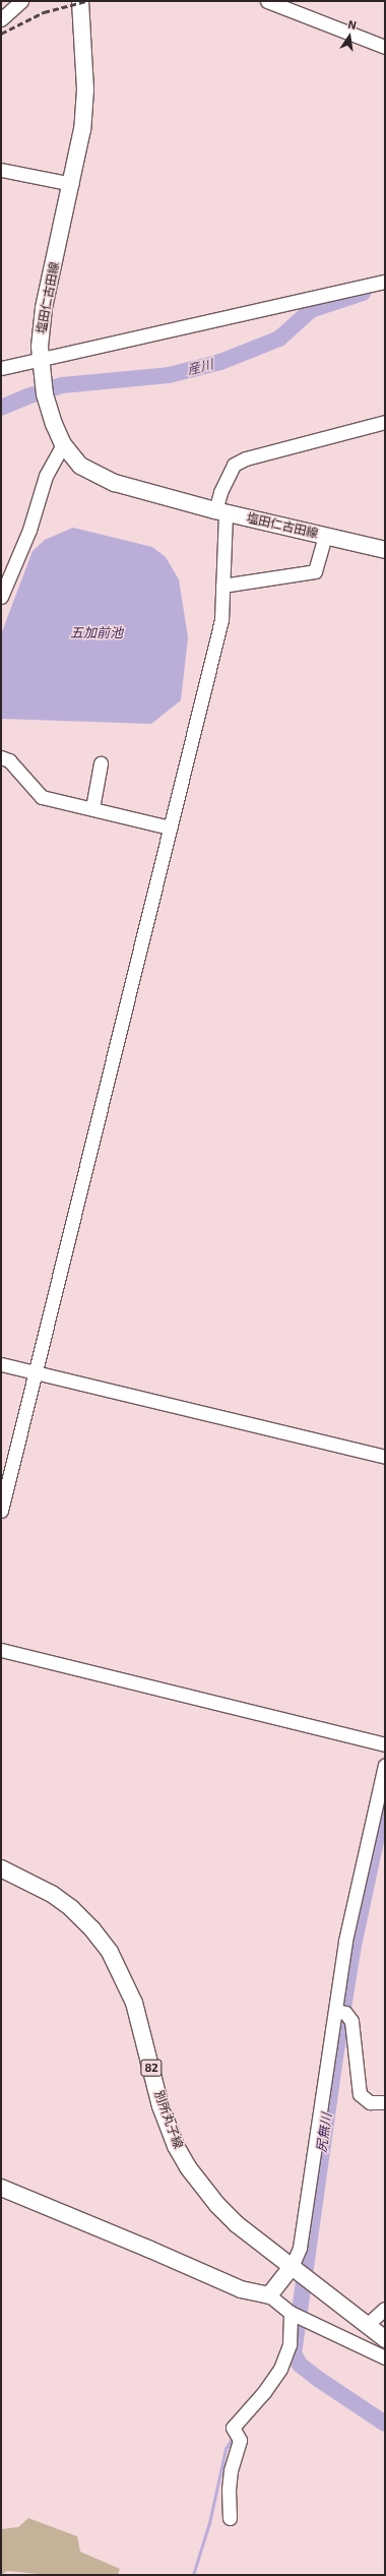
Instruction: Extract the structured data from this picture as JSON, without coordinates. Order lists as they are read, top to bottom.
{
  "streets": {
    "main road": ["塩田仁古田線", "82", "別所丸子線"]
  },
  "water": ["産川", "五加前池", "尻無川"],
  "north": "top"
}
